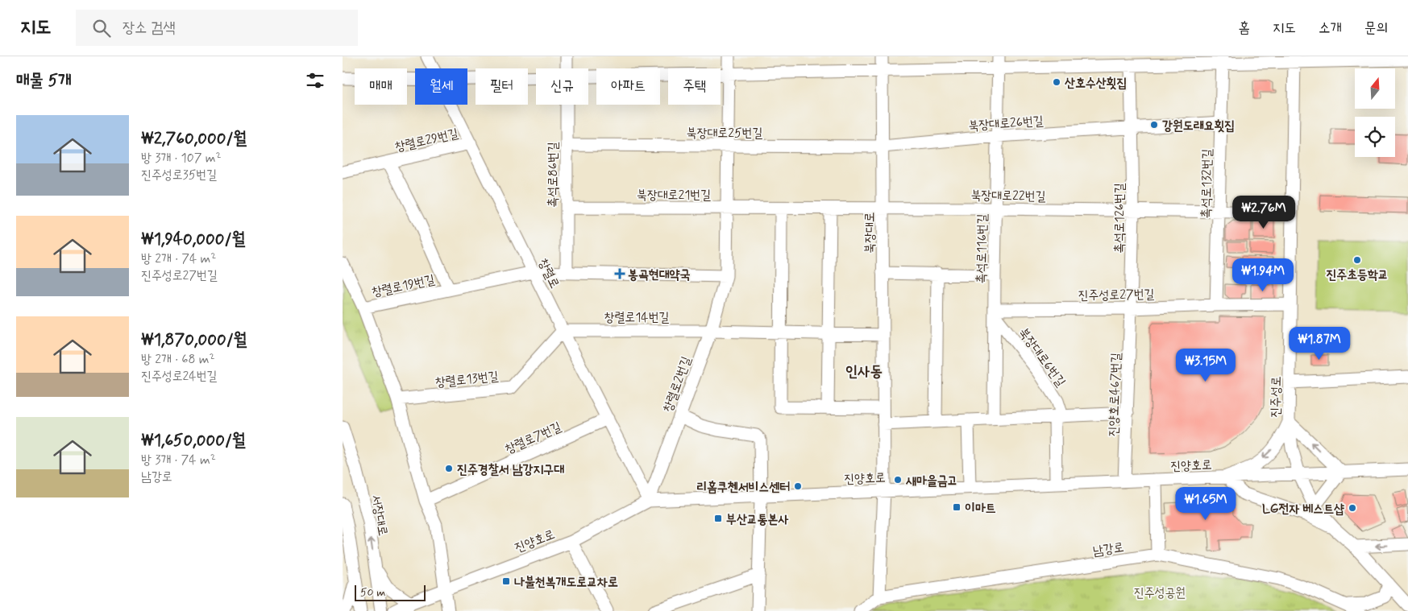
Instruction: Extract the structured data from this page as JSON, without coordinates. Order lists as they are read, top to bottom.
{
  "streets": {
    "street": [
      "북장대로26번길",
      "북장대로25번길",
      "창렬로29번길",
      "촉석로86번길",
      "촉석로132번길",
      "북장대로21번길",
      "북장대로22번길",
      "촉석로126번길",
      "북장대로",
      "촉석로116번길",
      "창렬로",
      "창렬로19번길",
      "진주성로27번길",
      "창렬로14번길",
      "북장대로6번길",
      "창렬로13번길",
      "창렬로2번길",
      "진양호로467번길",
      "진주성로",
      "창렬로7번길",
      "진양호로",
      "서장대로",
      "남강로"
    ]
  },
  "crossings": [
    ["북장대로26번길", "북장대로25번길"],
    ["북장대로26번길", "촉석로126번길"],
    ["북장대로26번길", "북장대로"],
    ["북장대로26번길", "촉석로116번길"],
    ["북장대로25번길", "촉석로86번길"],
    ["북장대로25번길", "북장대로"],
    ["북장대로25번길", "창렬로2번길"],
    ["창렬로29번길", "창렬로"],
    ["창렬로29번길", "창렬로19번길"],
    ["촉석로86번길", "북장대로21번길"],
    ["촉석로86번길", "창렬로19번길"],
    ["촉석로132번길", "북장대로22번길"],
    ["촉석로132번길", "진주성로27번길"],
    ["북장대로21번길", "북장대로22번길"],
    ["북장대로21번길", "북장대로"],
    ["북장대로21번길", "창렬로2번길"],
    ["북장대로22번길", "촉석로126번길"],
    ["북장대로22번길", "북장대로"],
    ["북장대로22번길", "촉석로116번길"],
    ["북장대로22번길", "진주성로"],
    ["촉석로126번길", "진주성로27번길"],
    ["촉석로126번길", "진양호로467번길"],
    ["북장대로", "창렬로14번길"],
    ["북장대로", "진양호로"],
    ["북장대로", "남강로"],
    ["촉석로116번길", "진주성로27번길"],
    ["촉석로116번길", "북장대로6번길"],
    ["창렬로", "창렬로19번길"],
    ["창렬로", "창렬로14번길"],
    ["창렬로", "창렬로13번길"],
    ["창렬로", "창렬로2번길"],
    ["창렬로", "창렬로7번길"],
    ["창렬로", "진양호로"],
    ["창렬로19번길", "창렬로2번길"],
    ["진주성로27번길", "북장대로6번길"],
    ["진주성로27번길", "진양호로467번길"],
    ["진주성로27번길", "진주성로"],
    ["창렬로14번길", "창렬로13번길"],
    ["창렬로14번길", "창렬로2번길"],
    ["창렬로2번길", "진양호로"],
    ["진양호로467번길", "진양호로"],
    ["진주성로", "진양호로"]
  ],
  "districts": ["인사동"],
  "parks": ["진주성공원"],
  "places": {
    "other": [
      "산호수산횟집",
      "강원도래요횟집",
      "진주초등학교",
      "진주경찰서 남강지구대",
      "새마을금고",
      "리홈쿠첸서비스센터",
      "LG전자 베스트샵"
    ],
    "health": ["봉곡현대약국"],
    "transit": ["이마트", "부산교통본사", "나불천복개도로교차로"]
  },
  "scale_bar": "50 m",
  "north": "top",
  "page": {
    "header": "지도",
    "search": "장소 검색",
    "nav": [
      "홈",
      "지도",
      "소개",
      "문의"
    ],
    "heading": "매물 5개",
    "chip": [
      "매매",
      "월세",
      "필터",
      "신규",
      "아파트",
      "주택"
    ],
    "list": [
      {
        "name": "₩2,760,000/월",
        "note": "방 3개 · 107 m² · 진주성로35번길"
      },
      {
        "name": "₩1,940,000/월",
        "note": "방 2개 · 74 m² · 진주성로27번길"
      },
      {
        "name": "₩1,870,000/월",
        "note": "방 2개 · 68 m² · 진주성로24번길"
      },
      {
        "name": "₩1,650,000/월",
        "note": "방 3개 · 74 m² · 남강로"
      }
    ],
    "price": [
      "₩2.76M",
      "₩1.94M",
      "₩1.87M",
      "₩3.15M",
      "₩1.65M"
    ],
    "scale": "50 m"
  }
}
